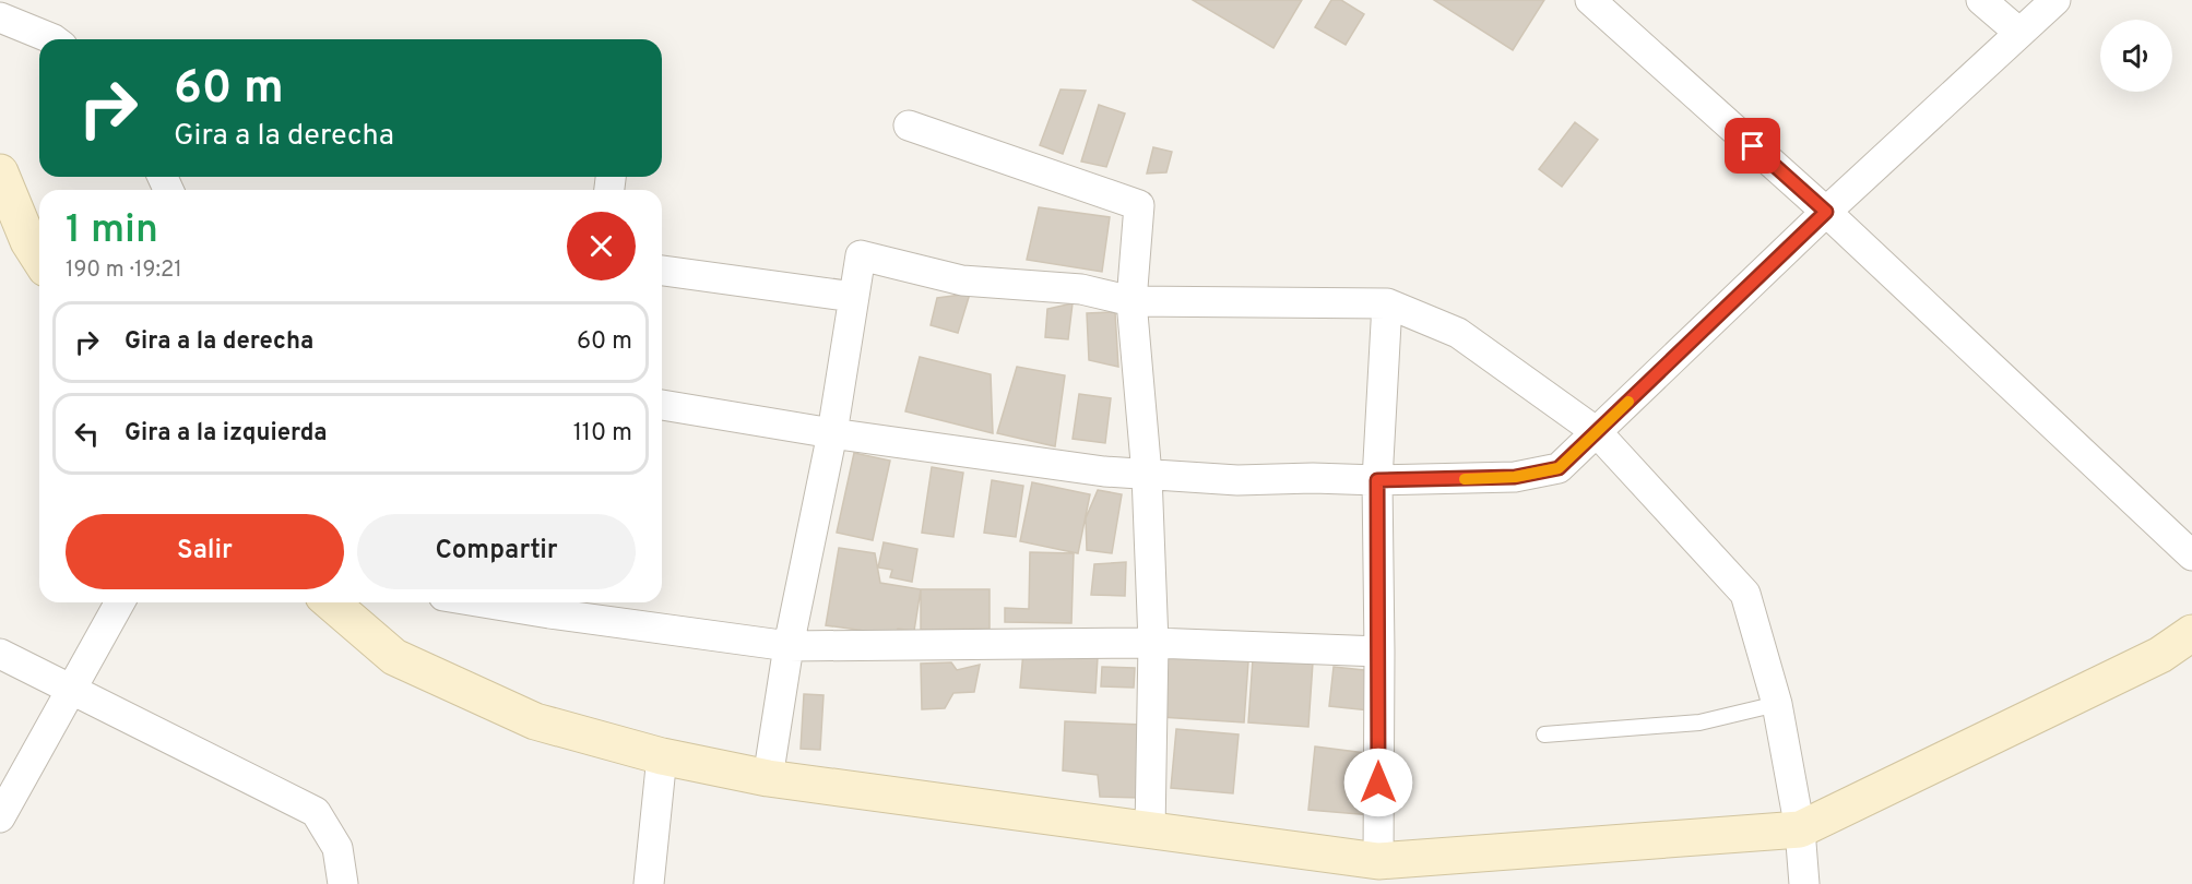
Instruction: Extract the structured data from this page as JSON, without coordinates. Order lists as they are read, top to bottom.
{
  "page": {
    "turn": ["60 m", "Gira a la derecha"],
    "heading": ["1 min", "190 m · 19:21"],
    "list": [
      {
        "name": "Gira a la derecha",
        "value": "60 m"
      },
      {
        "name": "Gira a la izquierda",
        "value": "110 m"
      }
    ],
    "buttons": ["Salir", "Compartir"]
  }
}
